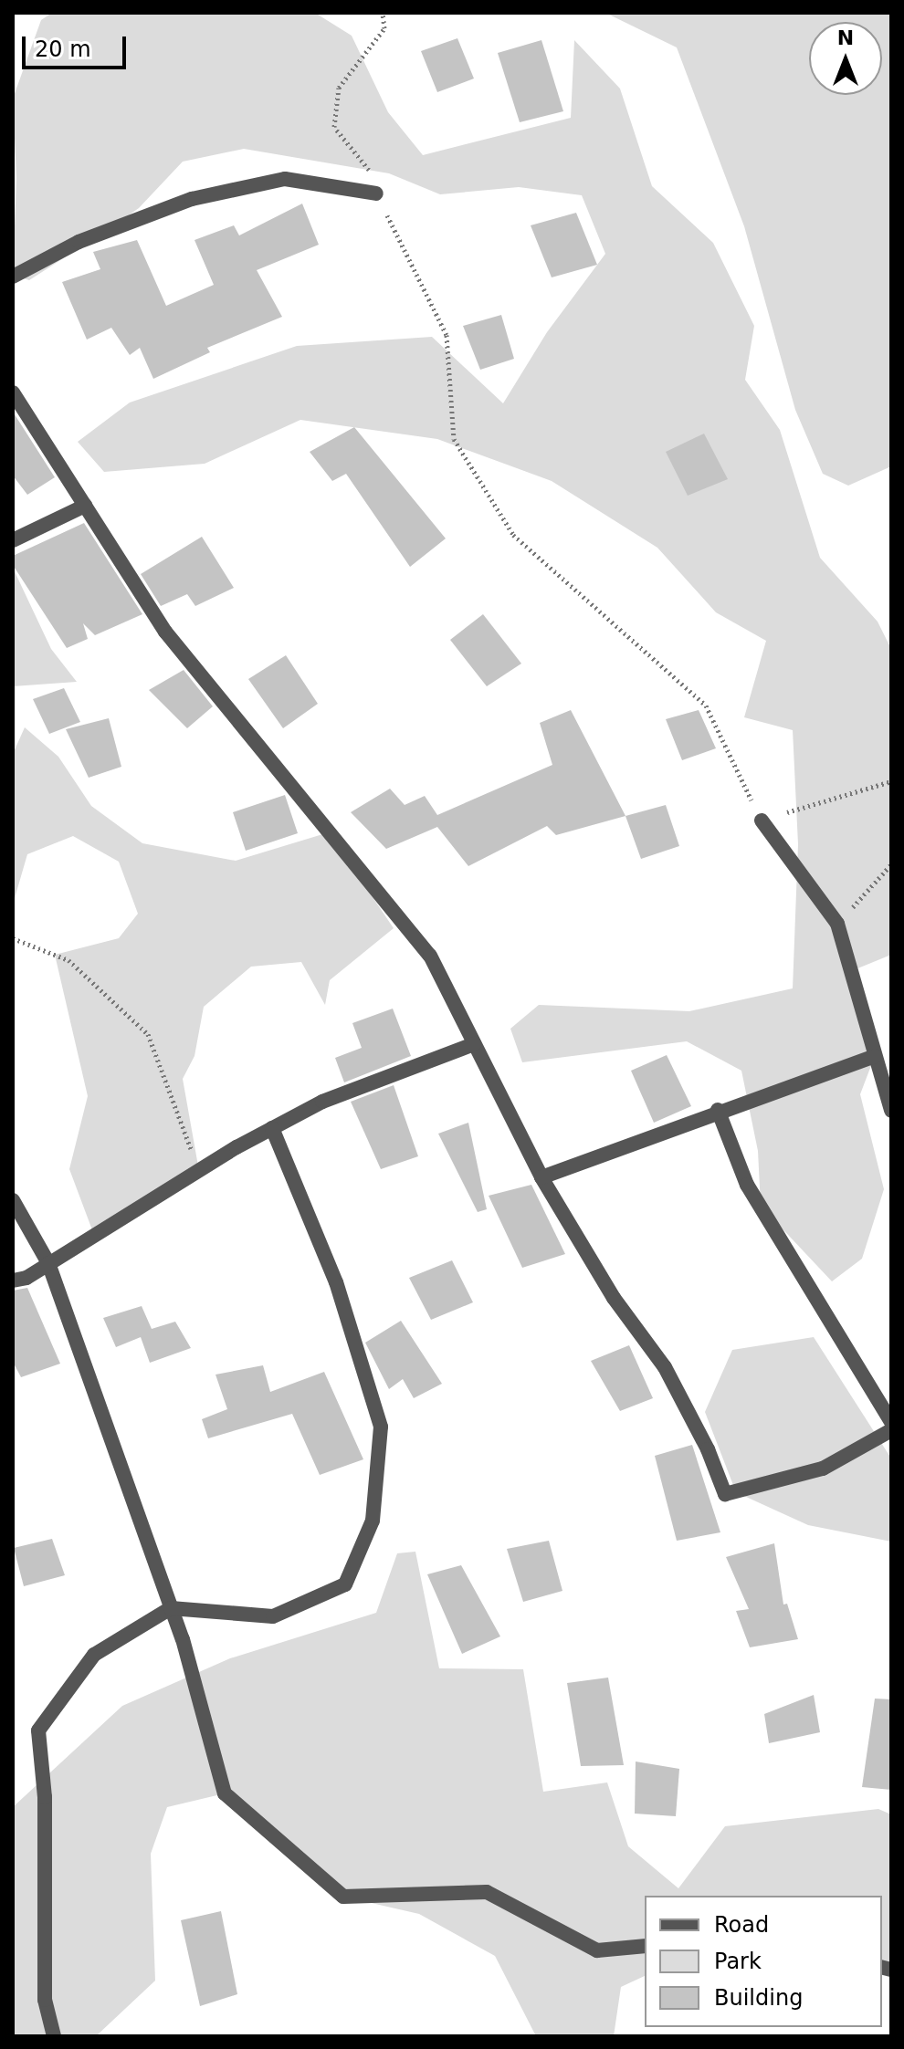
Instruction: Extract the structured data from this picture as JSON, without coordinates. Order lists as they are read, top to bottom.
{
  "legend": ["Road", "Park", "Building"],
  "scale_bar": "20 m",
  "north": "top"
}
